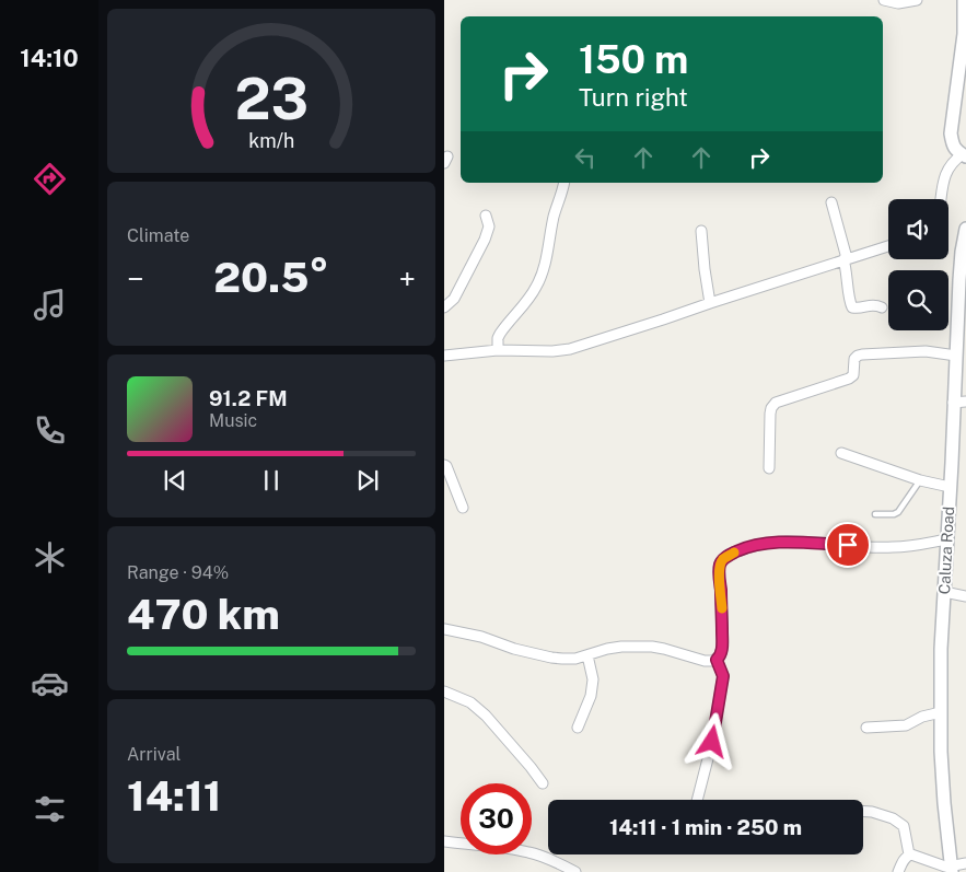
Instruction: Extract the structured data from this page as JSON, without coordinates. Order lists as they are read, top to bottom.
{
  "streets": {
    "street": ["Caluza Road"]
  },
  "page": {
    "tabs": "14:10",
    "turn": ["150 m", "Turn right"],
    "tile": [
      "Climate",
      ["Range · 94%", "470 km"],
      ["Arrival", "14:11"]
    ],
    "heat": ["−", "20.5°", "+"],
    "song": ["91.2 FM", "Music"],
    "limit": "30",
    "trip": "14:11 · 1 min · 250 m",
    "gauge": ["23", "km/h"]
  }
}
